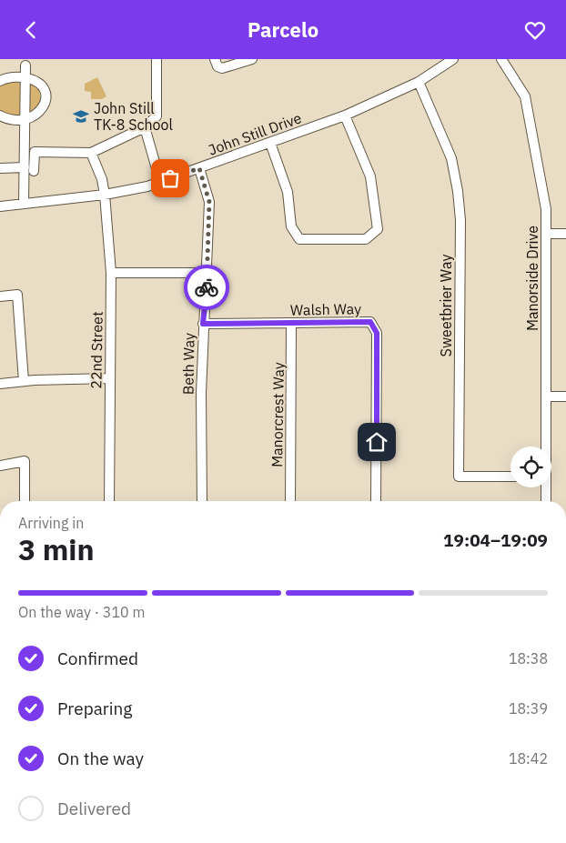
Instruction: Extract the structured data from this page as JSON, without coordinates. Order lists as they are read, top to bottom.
{
  "streets": {
    "street": [
      "John Still Drive",
      "Manorside Drive",
      "Sweetbrier Way",
      "Walsh Way",
      "22nd Street",
      "Beth Way",
      "Manorcrest Way"
    ]
  },
  "crossings": [
    ["John Still Drive", "Sweetbrier Way"],
    ["John Still Drive", "22nd Street"],
    ["John Still Drive", "Beth Way"],
    ["Walsh Way", "Beth Way"],
    ["Walsh Way", "Manorcrest Way"]
  ],
  "places": {
    "school or university": ["John Still TK-8 School"]
  },
  "page": {
    "header": "Parcelo",
    "heading": ["3 min", "Arriving in", "19:04–19:09"],
    "bar": "On the way · 310 m",
    "list": [
      ["Confirmed", "18:38"],
      ["Preparing", "18:39"],
      ["On the way", "18:42"],
      "Delivered"
    ]
  }
}
